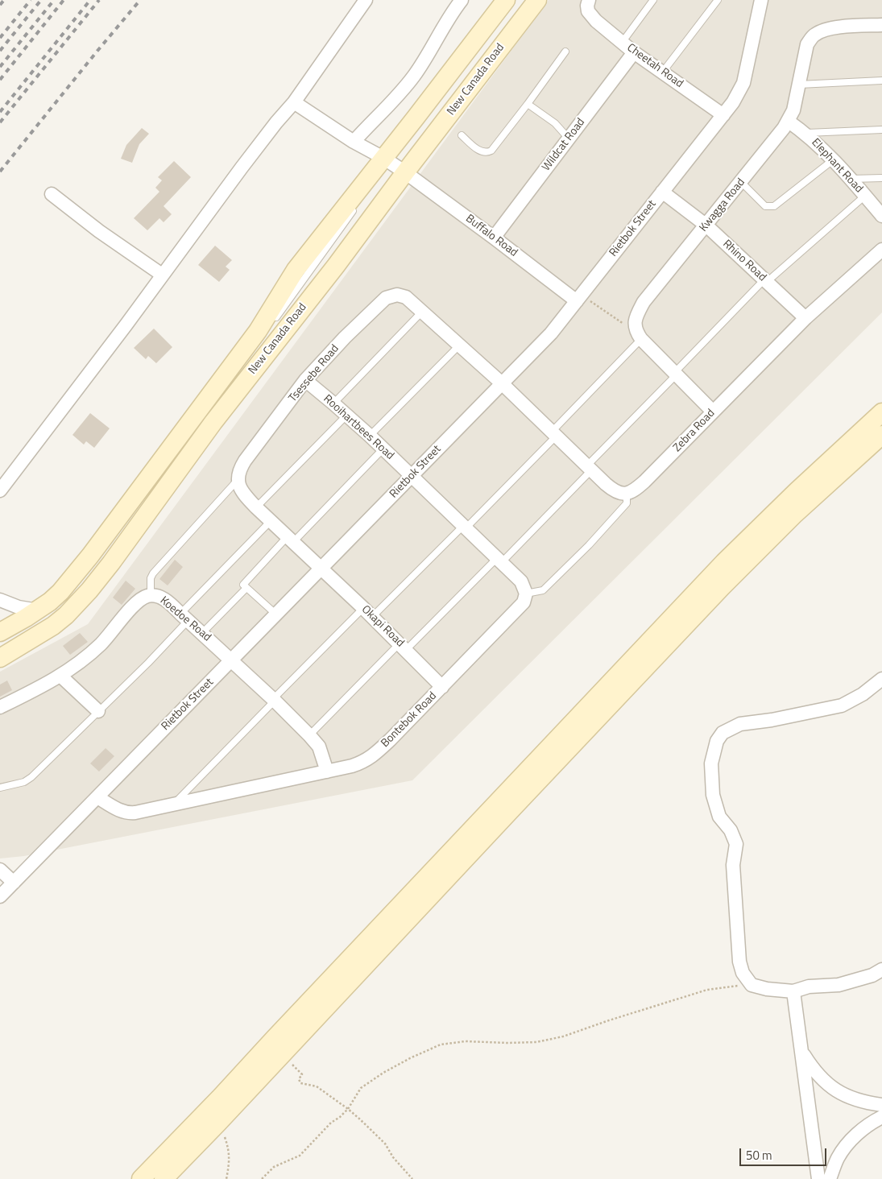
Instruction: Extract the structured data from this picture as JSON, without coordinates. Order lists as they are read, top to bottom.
{
  "streets": {
    "main road": ["New Canada Road"],
    "street": [
      "Cheetah Road",
      "Wildcat Road",
      "Elephant Road",
      "Kwagga Road",
      "Rietbok Street",
      "Buffalo Road",
      "Rhino Road",
      "Tsessebe Road",
      "Rooihartbees Road",
      "Zebra Road",
      "Koedoe Road",
      "Okapi Road",
      "Bontebok Road"
    ]
  },
  "crossings": [
    ["Cheetah Road", "Wildcat Road"],
    ["Cheetah Road", "Rietbok Street"],
    ["New Canada Road", "Buffalo Road"],
    ["Wildcat Road", "Buffalo Road"],
    ["Elephant Road", "Kwagga Road"],
    ["Kwagga Road", "Rhino Road"],
    ["Rietbok Street", "Buffalo Road"],
    ["Rietbok Street", "Rhino Road"],
    ["Rietbok Street", "Tsessebe Road"],
    ["Rietbok Street", "Rooihartbees Road"],
    ["Rietbok Street", "Koedoe Road"],
    ["Rietbok Street", "Okapi Road"],
    ["Rietbok Street", "Bontebok Road"],
    ["Rhino Road", "Zebra Road"],
    ["Tsessebe Road", "Rooihartbees Road"],
    ["Koedoe Road", "Bontebok Road"],
    ["Okapi Road", "Bontebok Road"]
  ],
  "scale_bar": "50 m"
}
